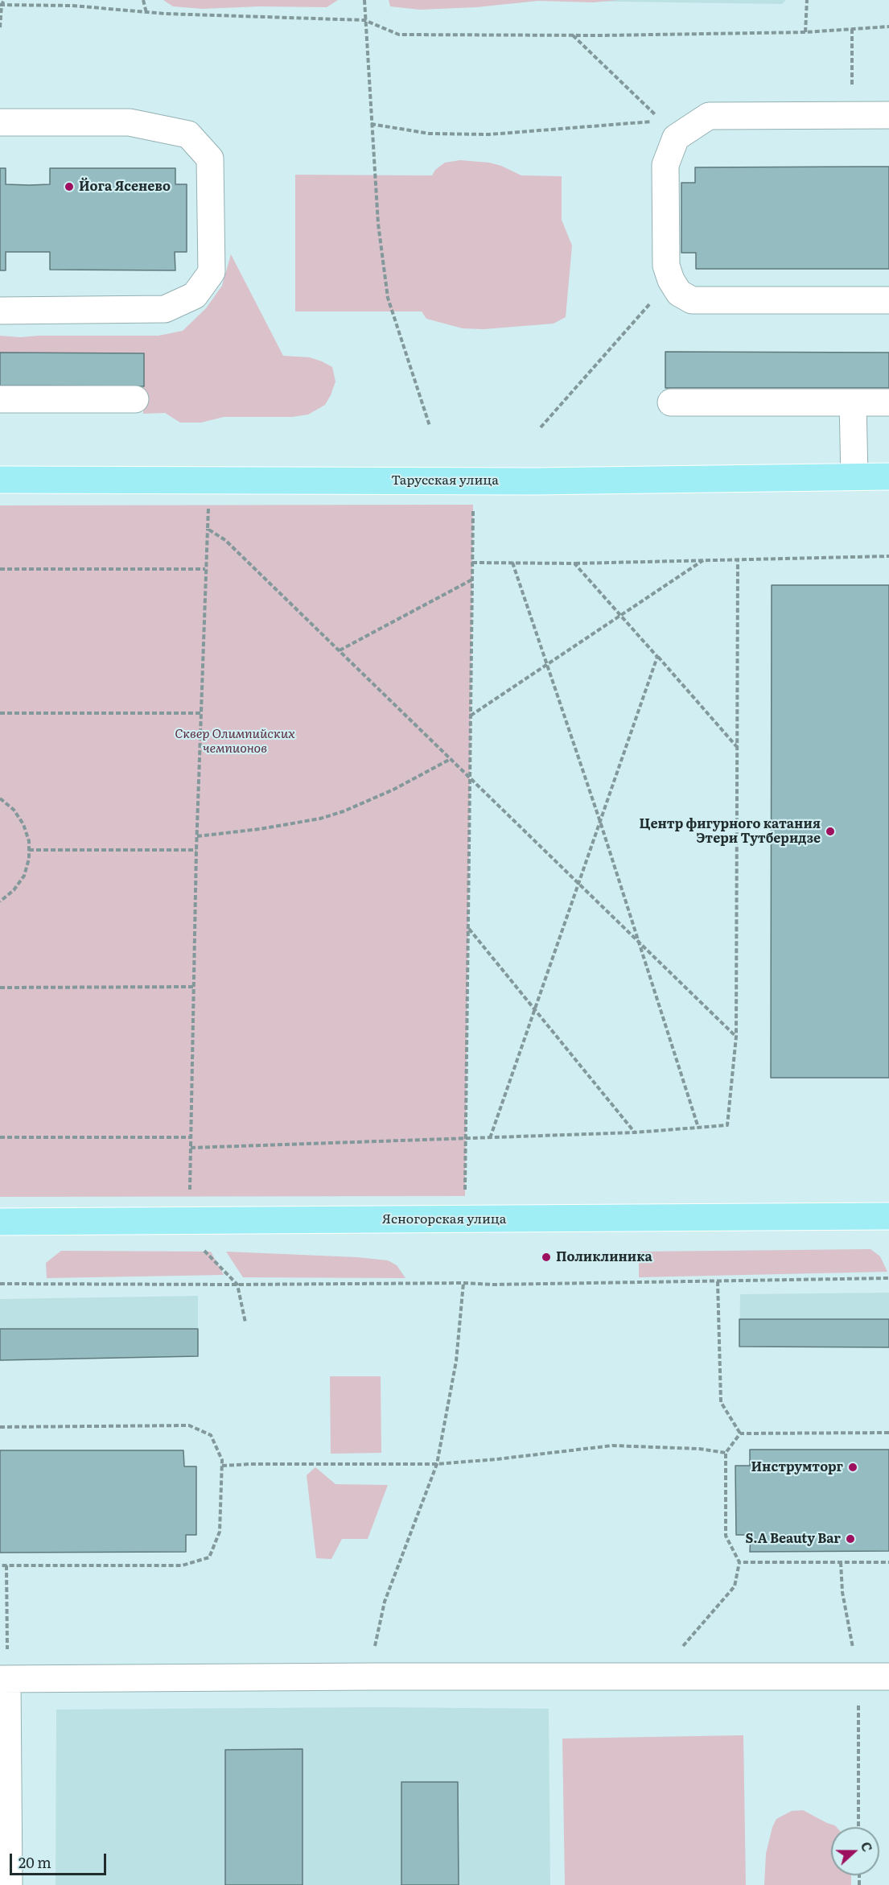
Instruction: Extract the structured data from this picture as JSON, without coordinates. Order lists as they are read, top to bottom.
{
  "streets": {
    "main road": ["Тарусская улица", "Ясногорская улица"]
  },
  "parks": ["Сквер Олимпийских чемпионов"],
  "places": [
    "Йога Ясенево",
    "Центр фигурного катания Этери Тутберидзе",
    "Поликлиника",
    "Инструмторг",
    "S.A Beauty Bar"
  ],
  "scale_bar": "20 m",
  "north": "right"
}
